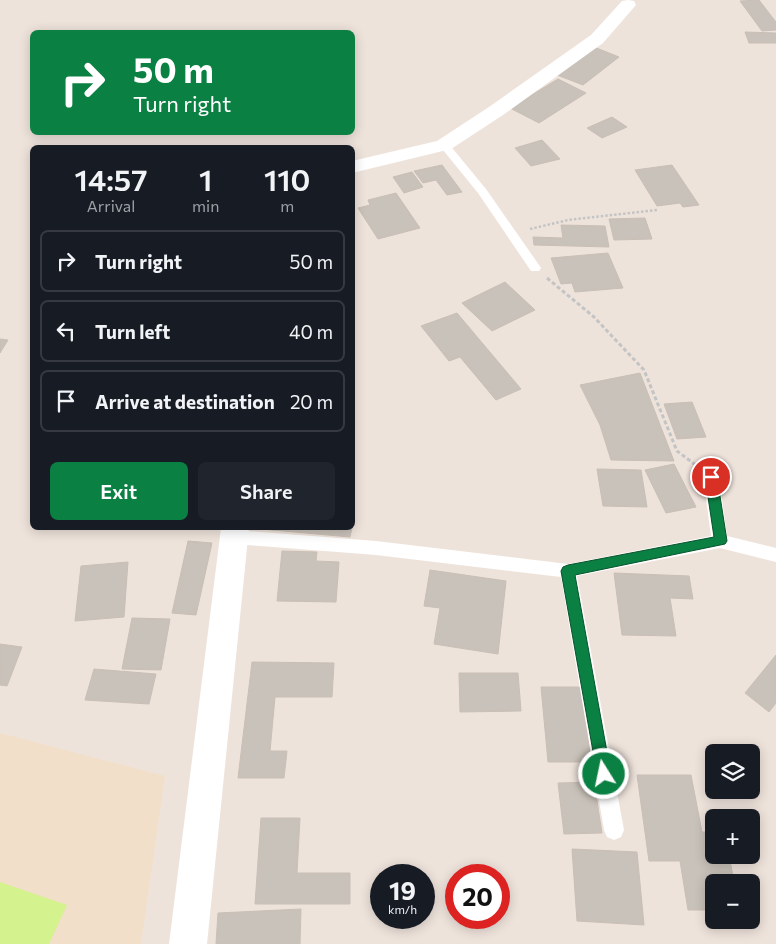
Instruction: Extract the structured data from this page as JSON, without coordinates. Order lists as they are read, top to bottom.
{
  "page": {
    "turn": ["50 m", "Turn right"],
    "eta": [
      "14:57",
      "Arrival",
      "1",
      "min",
      "110",
      "m"
    ],
    "list": [
      {
        "name": "Turn right",
        "value": "50 m"
      },
      {
        "name": "Turn left",
        "value": "40 m"
      },
      {
        "name": "Arrive at destination",
        "value": "20 m"
      }
    ],
    "buttons": ["Exit", "Share"],
    "map_buttons": ["+", "−"],
    "speed": "19 km/h",
    "limit": "20"
  }
}
